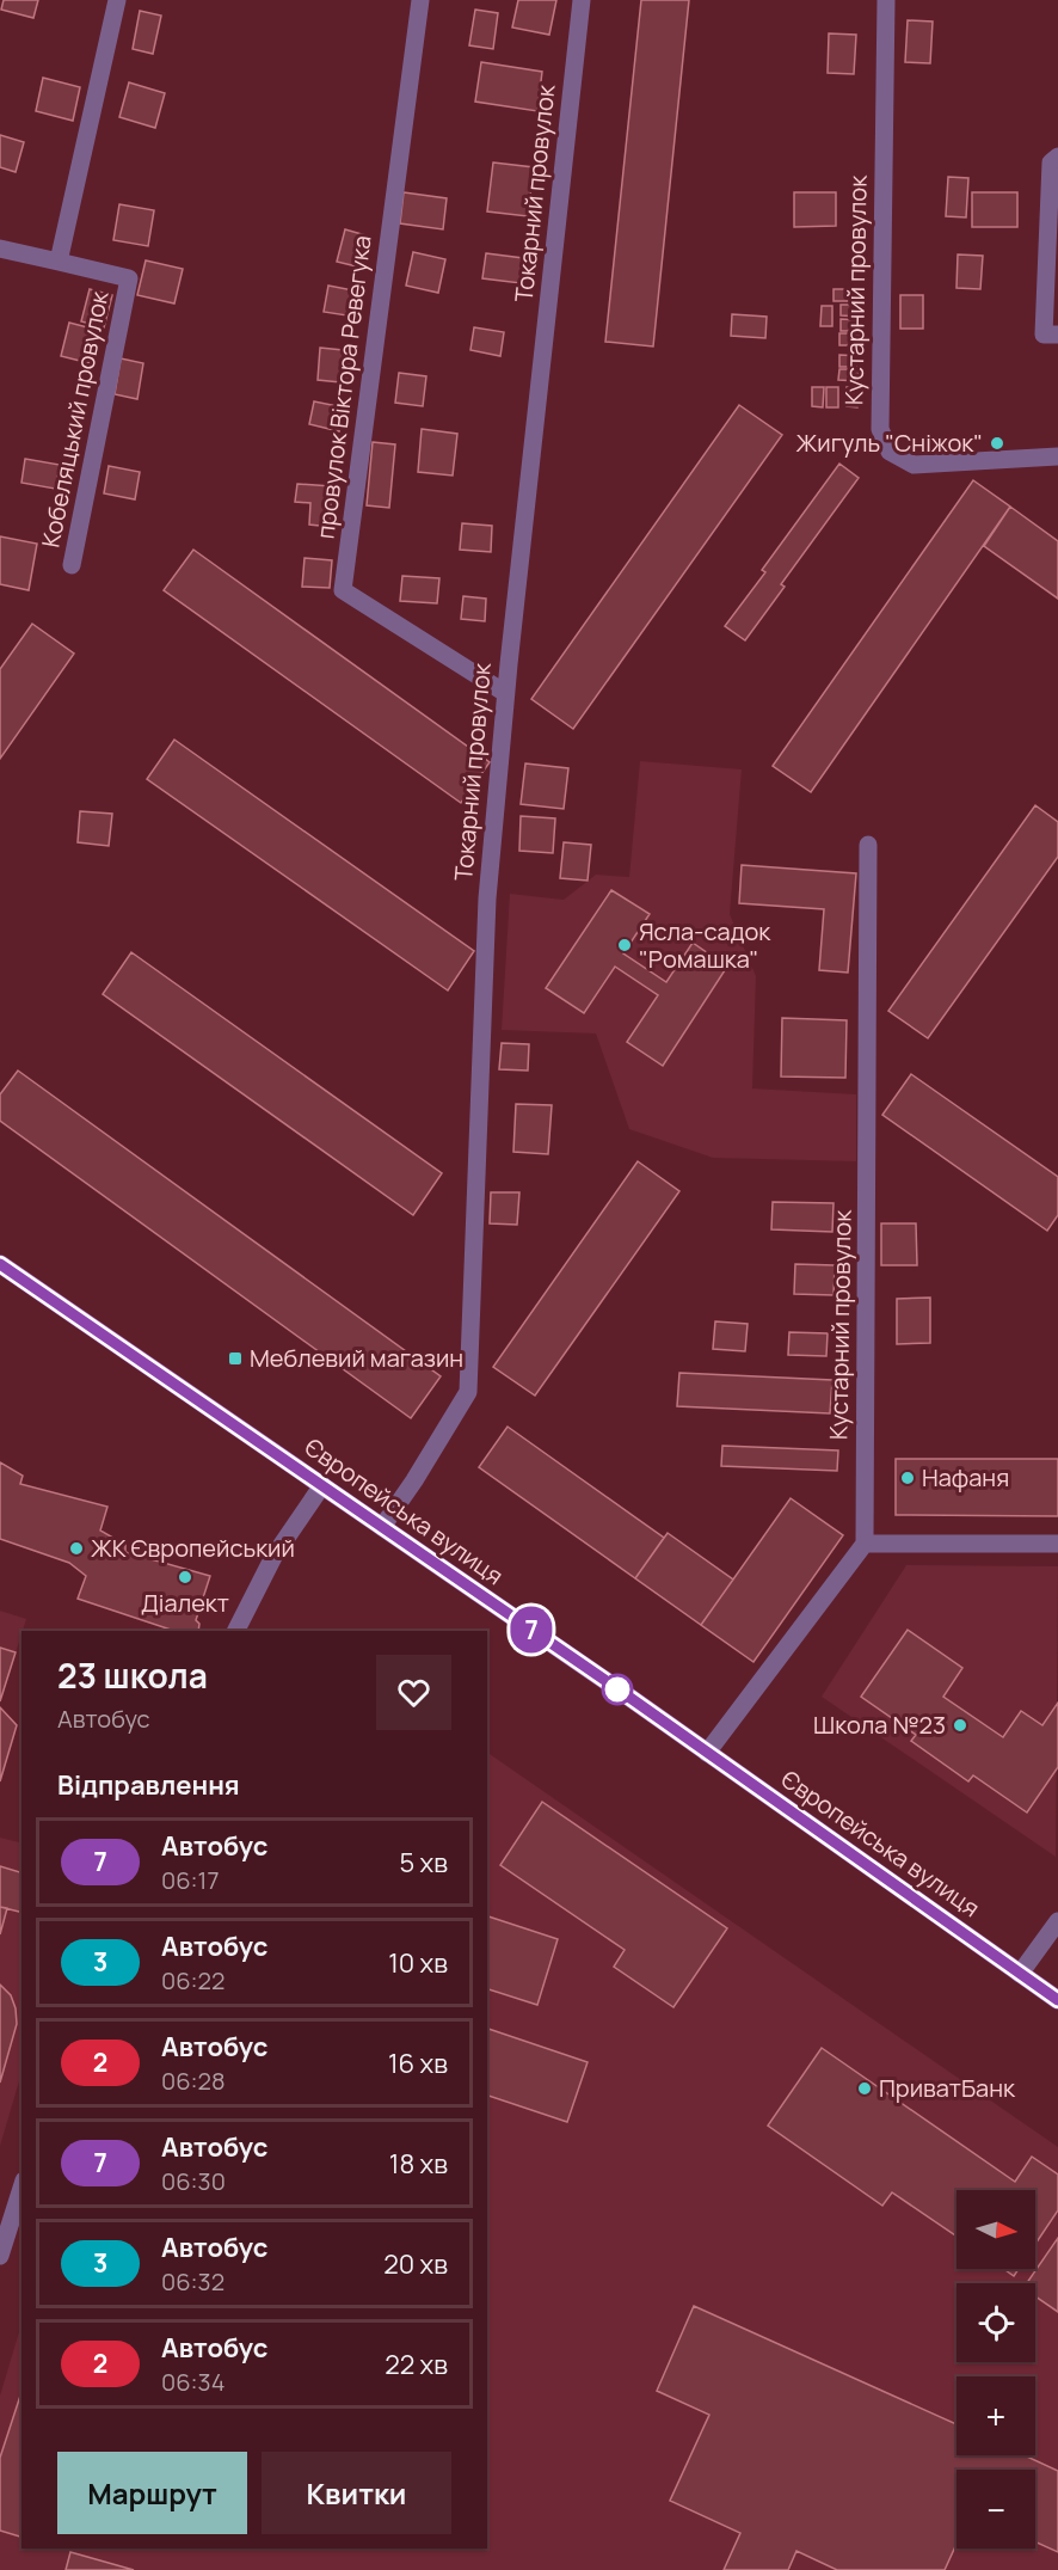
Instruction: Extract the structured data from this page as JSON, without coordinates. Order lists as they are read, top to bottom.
{
  "streets": {
    "main road": ["Європейська вулиця"],
    "street": [
      "Токарний провулок",
      "Кустарний провулок",
      "провулок Віктора Ревегука",
      "Кобеляцький провулок"
    ]
  },
  "crossings": [
    ["Токарний провулок", "провулок Віктора Ревегука"],
    ["Токарний провулок", "Європейська вулиця"]
  ],
  "places": {
    "other": [
      "Жигуль \"Сніжок\"",
      "Ясла-садок \"Ромашка\"",
      "Нафаня",
      "ЖК Європейський",
      "Діалект",
      "Школа №23",
      "ПриватБанк"
    ],
    "transit": ["Меблевий магазин"]
  },
  "lines": ["bus line 7"],
  "north": "right",
  "page": {
    "on_map": "7",
    "heading": [
      ["23 школа", "Автобус"],
      "Відправлення"
    ],
    "list": [
      {
        "mark": "7",
        "name": "Автобус",
        "note": "06:17",
        "value": "5 хв"
      },
      {
        "mark": "3",
        "name": "Автобус",
        "note": "06:22",
        "value": "10 хв"
      },
      {
        "mark": "2",
        "name": "Автобус",
        "note": "06:28",
        "value": "16 хв"
      },
      {
        "mark": "7",
        "name": "Автобус",
        "note": "06:30",
        "value": "18 хв"
      },
      {
        "mark": "3",
        "name": "Автобус",
        "note": "06:32",
        "value": "20 хв"
      },
      {
        "mark": "2",
        "name": "Автобус",
        "note": "06:34",
        "value": "22 хв"
      }
    ],
    "map_buttons": ["+", "−"],
    "buttons": ["Маршрут", "Квитки"]
  }
}
